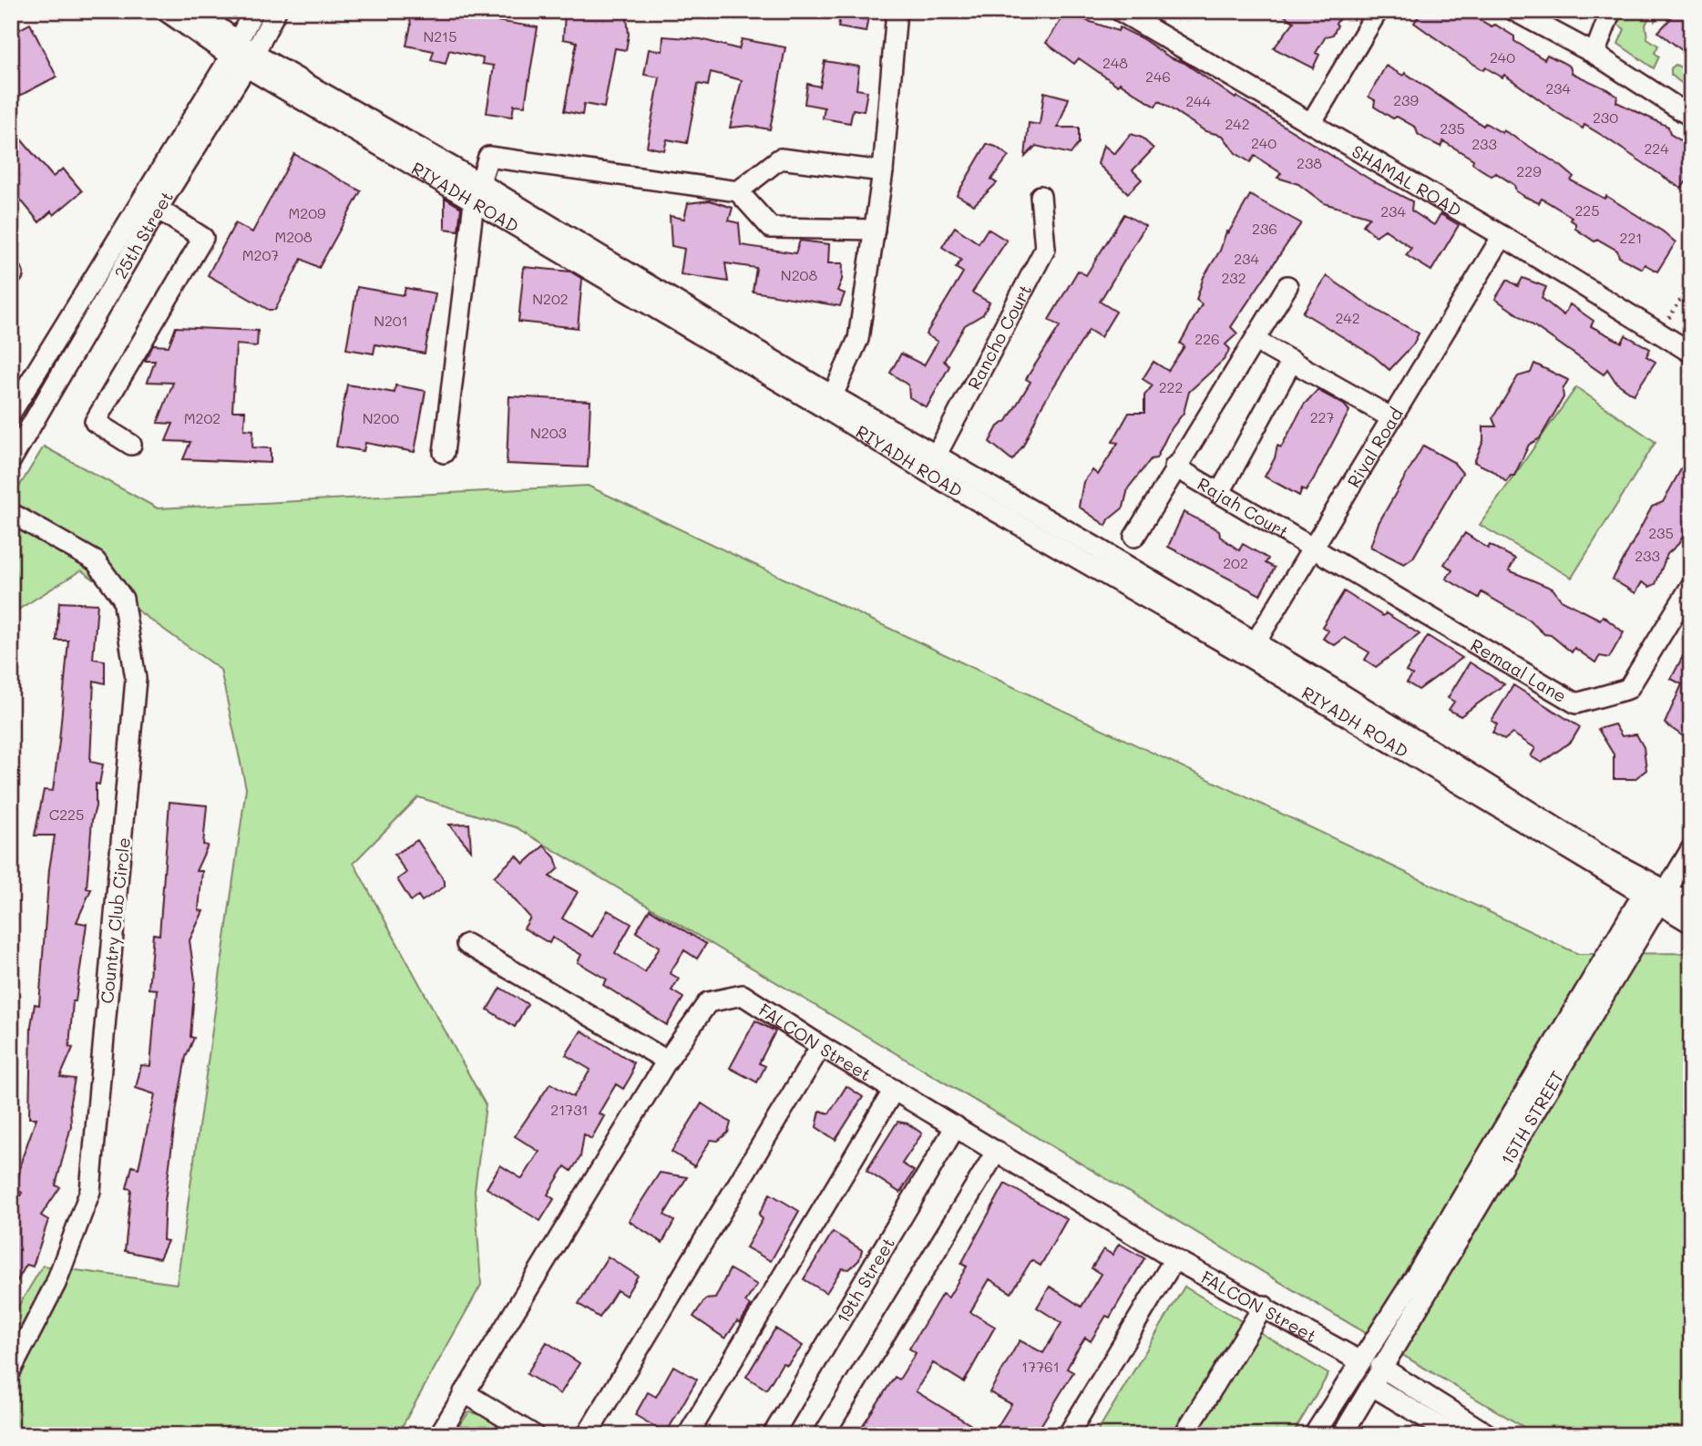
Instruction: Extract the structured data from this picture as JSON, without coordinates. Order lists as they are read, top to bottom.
{
  "streets": {
    "street": [
      "SHAMAL ROAD",
      "RIYADH ROAD",
      "25th Street",
      "Rancho Court",
      "Riyal Road",
      "Rajah Court",
      "Remaal Lane",
      "Country Club Circle",
      "FALCON Street",
      "15TH STREET",
      "19th Street"
    ]
  },
  "crossings": [
    ["SHAMAL ROAD", "Riyal Road"],
    ["RIYADH ROAD", "25th Street"],
    ["RIYADH ROAD", "Rancho Court"],
    ["RIYADH ROAD", "Riyal Road"],
    ["RIYADH ROAD", "15TH STREET"],
    ["Riyal Road", "Rajah Court"],
    ["Riyal Road", "Remaal Lane"],
    ["Rajah Court", "Remaal Lane"],
    ["FALCON Street", "19th Street"]
  ],
  "house_numbers": [
    "N215",
    "240",
    "248",
    "246",
    "234",
    "239",
    "244",
    "230",
    "242",
    "235",
    "240",
    "233",
    "224",
    "238",
    "229",
    "225",
    "234",
    "M209",
    "236",
    "M208",
    "221",
    "M207",
    "234",
    "N208",
    "232",
    "N202",
    "242",
    "N201",
    "226",
    "222",
    "227",
    "M202",
    "N200",
    "N203",
    "235",
    "233",
    "202",
    "C225",
    "21731",
    "17761"
  ]
}
